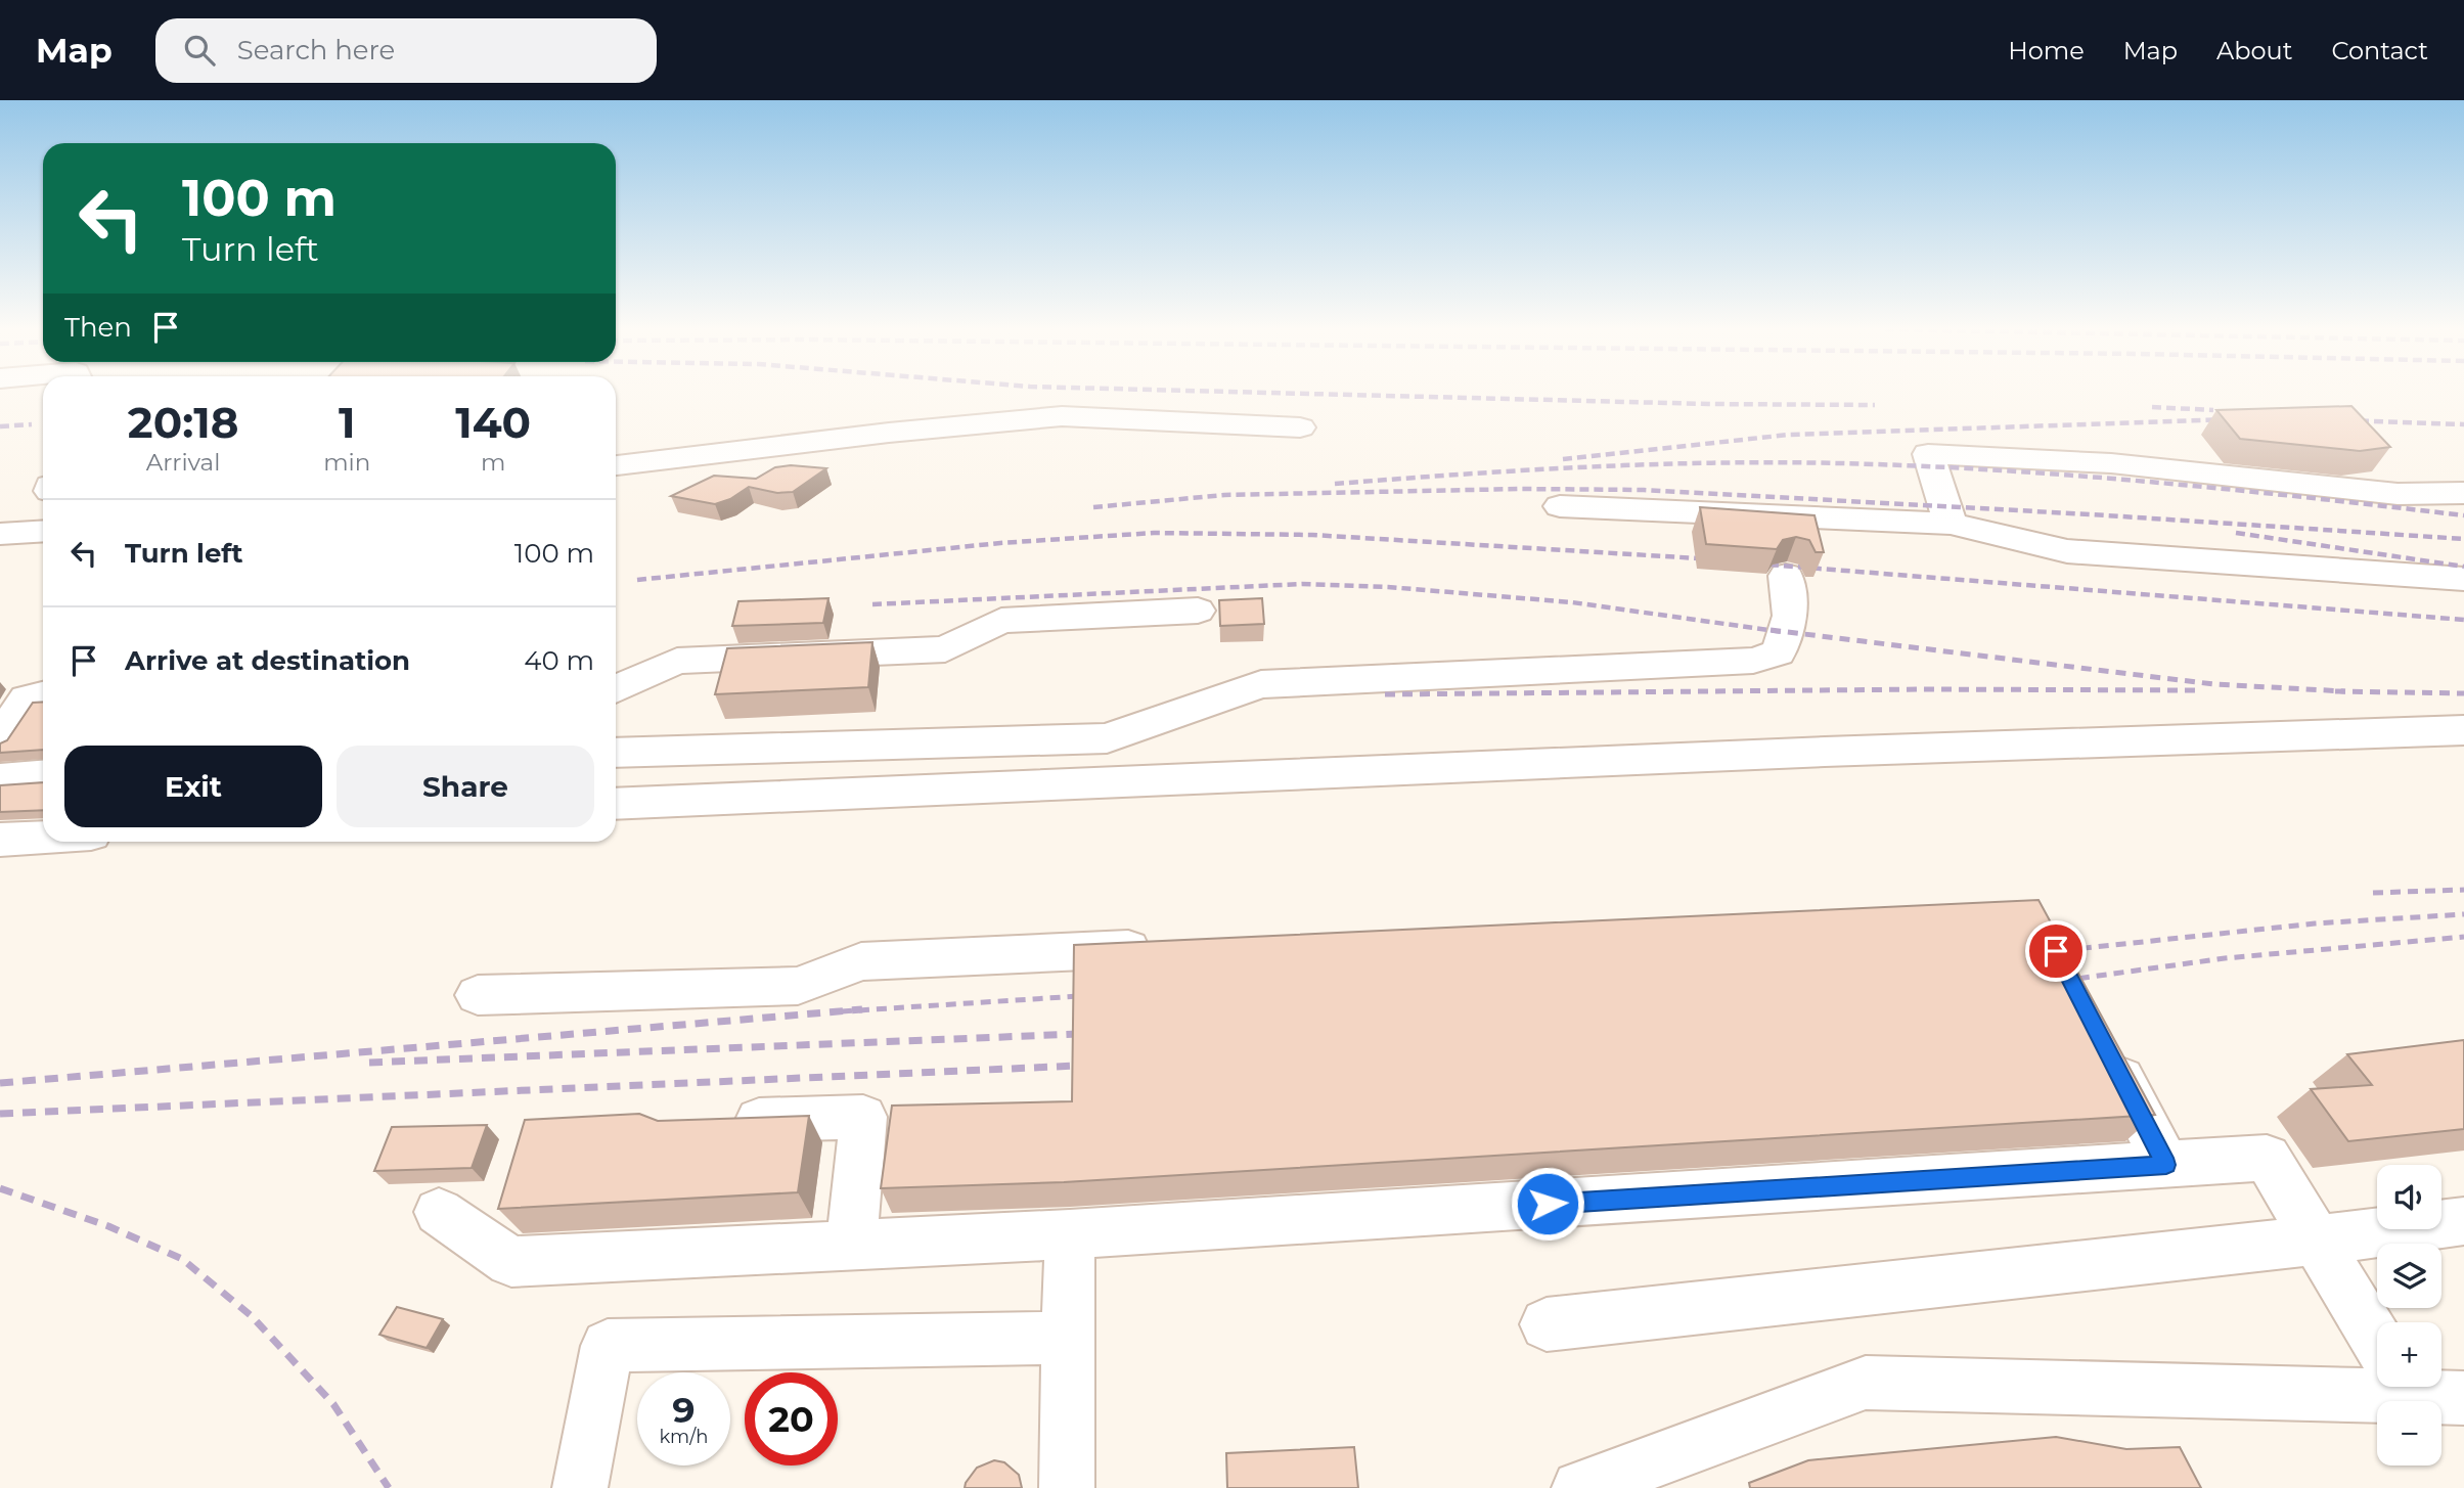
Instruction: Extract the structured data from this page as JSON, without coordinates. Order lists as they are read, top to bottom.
{
  "page": {
    "header": "Map",
    "search": "Search here",
    "nav": [
      "Home",
      "Map",
      "About",
      "Contact"
    ],
    "turn": ["100 m", "Turn left"],
    "then": "Then",
    "eta": [
      "20:18",
      "Arrival",
      "1",
      "min",
      "140",
      "m"
    ],
    "list": [
      {
        "name": "Turn left",
        "value": "100 m"
      },
      {
        "name": "Arrive at destination",
        "value": "40 m"
      }
    ],
    "buttons": ["Exit", "Share"],
    "map_buttons": ["+", "−"],
    "speed": "9 km/h",
    "limit": "20"
  }
}
